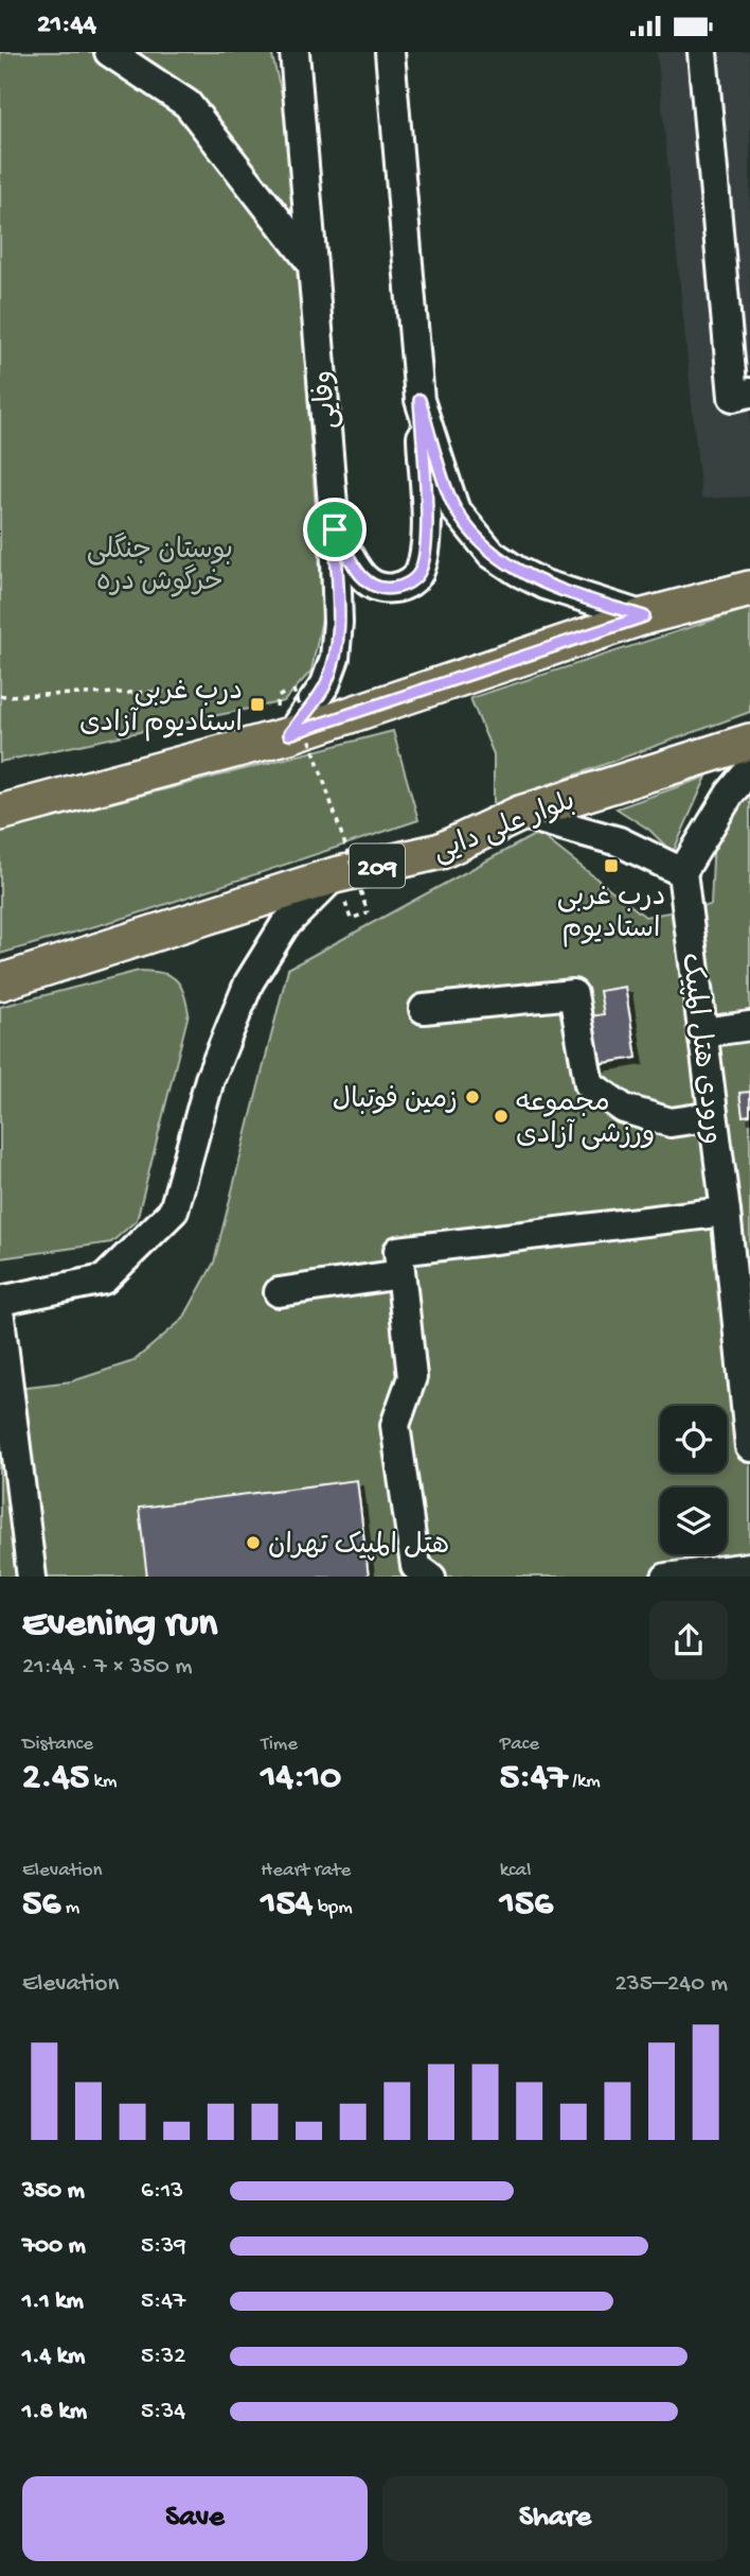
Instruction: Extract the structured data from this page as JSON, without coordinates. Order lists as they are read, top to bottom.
{
  "streets": {
    "main road": ["بلوار علی دایی", "209"],
    "street": ["وفایی", "ورودی هتل المپیک"]
  },
  "parks": ["بوستان جنگلی خرگوش دره"],
  "places": {
    "transit": ["درب غربی استادیوم آزادی", "درب غربی استادیوم"],
    "other": ["زمین فوتبال", "مجموعه ورزشی آزادی", "هتل المپیک تهران"]
  },
  "page": {
    "status": "21:44",
    "heading": ["Evening run", "21:44 · 7 × 350 m"],
    "stats": [
      ["Distance", "2.45 km"],
      ["Time", "14:10"],
      ["Pace", "5:47 /km"],
      ["Elevation", "56 m"],
      ["Heart rate", "154 bpm"],
      ["kcal", "156"]
    ],
    "chart": ["Elevation", "235–240 m"],
    "list": [
      {
        "name": "350 m",
        "note": "6:13"
      },
      {
        "name": "700 m",
        "note": "5:39"
      },
      {
        "name": "1.1 km",
        "note": "5:47"
      },
      {
        "name": "1.4 km",
        "note": "5:32"
      },
      {
        "name": "1.8 km",
        "note": "5:34"
      }
    ],
    "buttons": ["Save", "Share"]
  }
}
